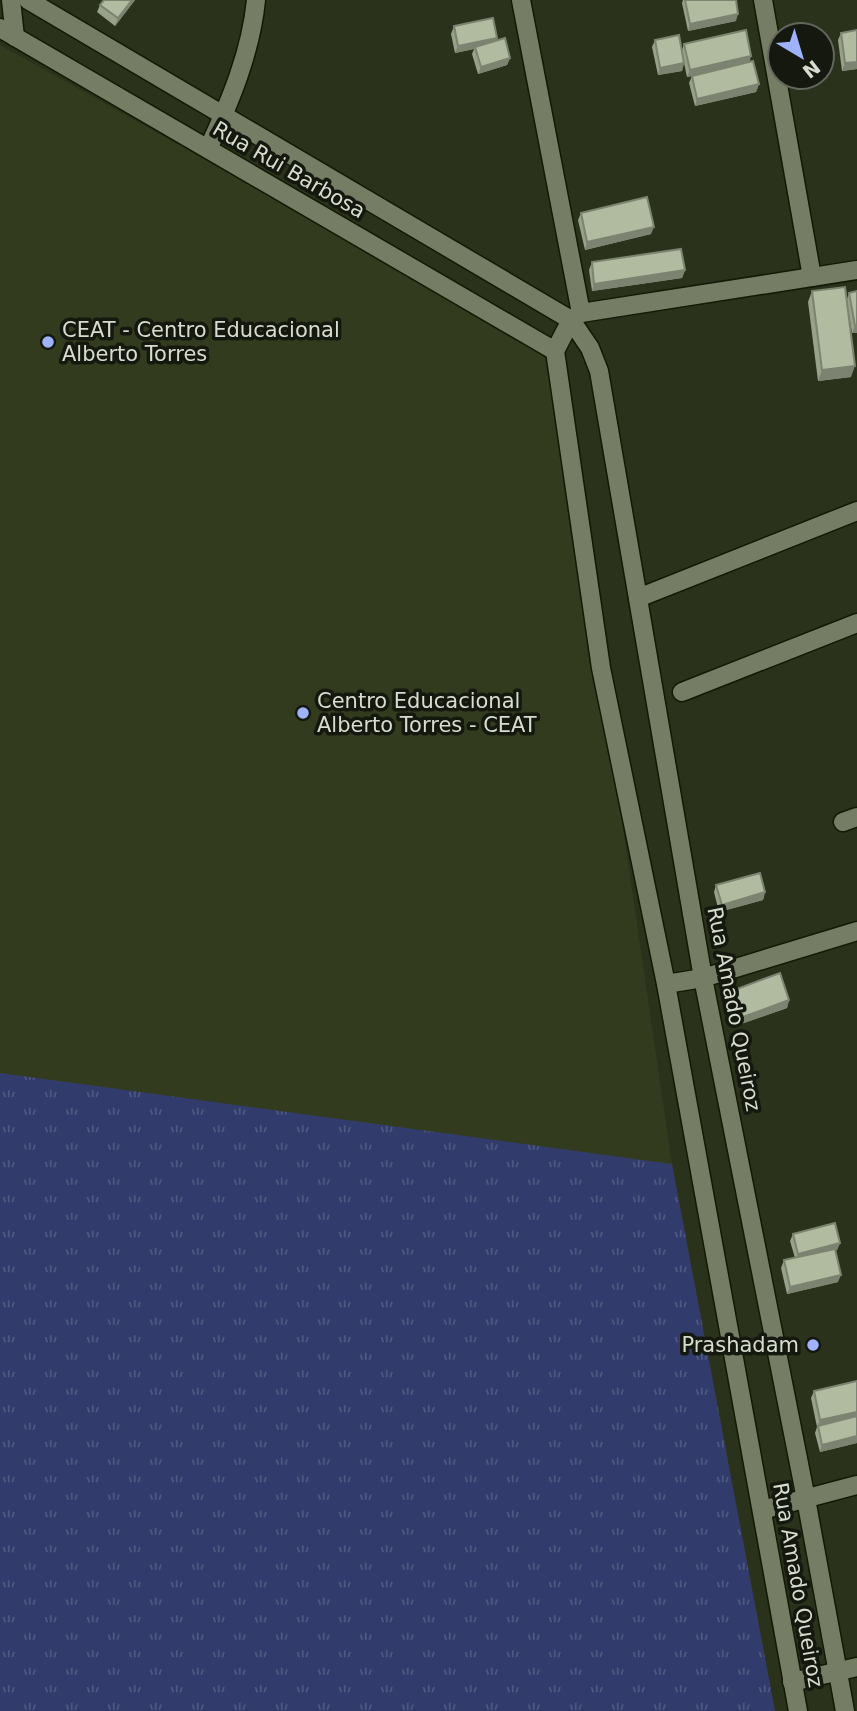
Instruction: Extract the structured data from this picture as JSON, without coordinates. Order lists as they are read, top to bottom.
{
  "streets": {
    "street": ["Rua Rui Barbosa", "Rua Amado Queiroz"]
  },
  "crossings": [
    ["Rua Rui Barbosa", "Rua Amado Queiroz"]
  ],
  "places": ["CEAT - Centro Educacional Alberto Torres", "Centro Educacional Alberto Torres - CEAT", "Prashadam"],
  "north": "bottom right"
}
